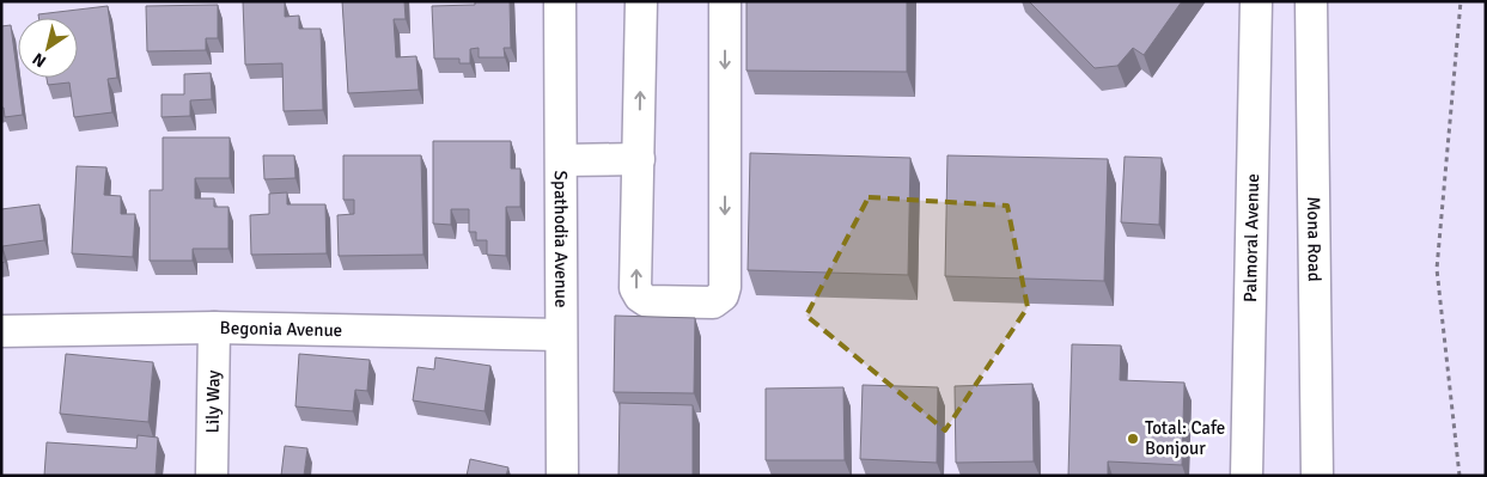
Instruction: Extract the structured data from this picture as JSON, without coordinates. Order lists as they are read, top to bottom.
{
  "streets": {
    "street": [
      "Spathodia Avenue",
      "Mona Road",
      "Palmoral Avenue",
      "Begonia Avenue",
      "Lily Way"
    ]
  },
  "crossings": [
    ["Spathodia Avenue", "Begonia Avenue"],
    ["Begonia Avenue", "Lily Way"]
  ],
  "places": ["Total: Cafe Bonjour"],
  "north": "bottom left"
}
